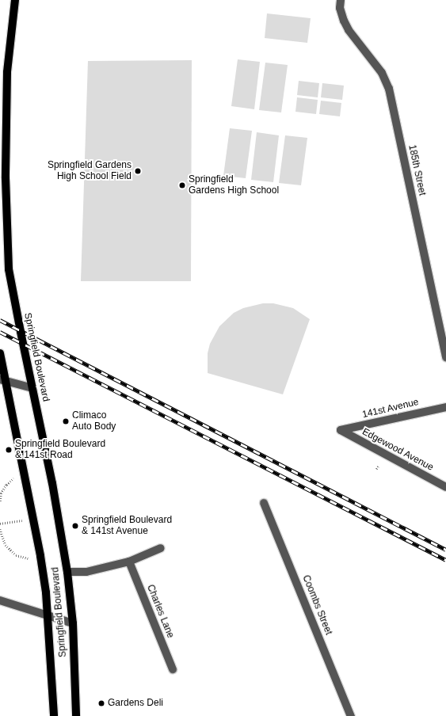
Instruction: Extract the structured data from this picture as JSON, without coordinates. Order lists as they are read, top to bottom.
{
  "streets": {
    "main road": ["Springfield Boulevard"],
    "street": [
      "185th Street",
      "141st Avenue",
      "Edgewood Avenue",
      "Coombs Street",
      "Charles Lane"
    ]
  },
  "crossings": [
    ["141st Avenue", "Edgewood Avenue"]
  ],
  "places": [
    "Springfield Gardens High School Field",
    "Springfield Gardens High School",
    "Climaco Auto Body",
    "Springfield Boulevard & 141st Road",
    "Springfield Boulevard & 141st Avenue",
    "Gardens Deli"
  ]
}
